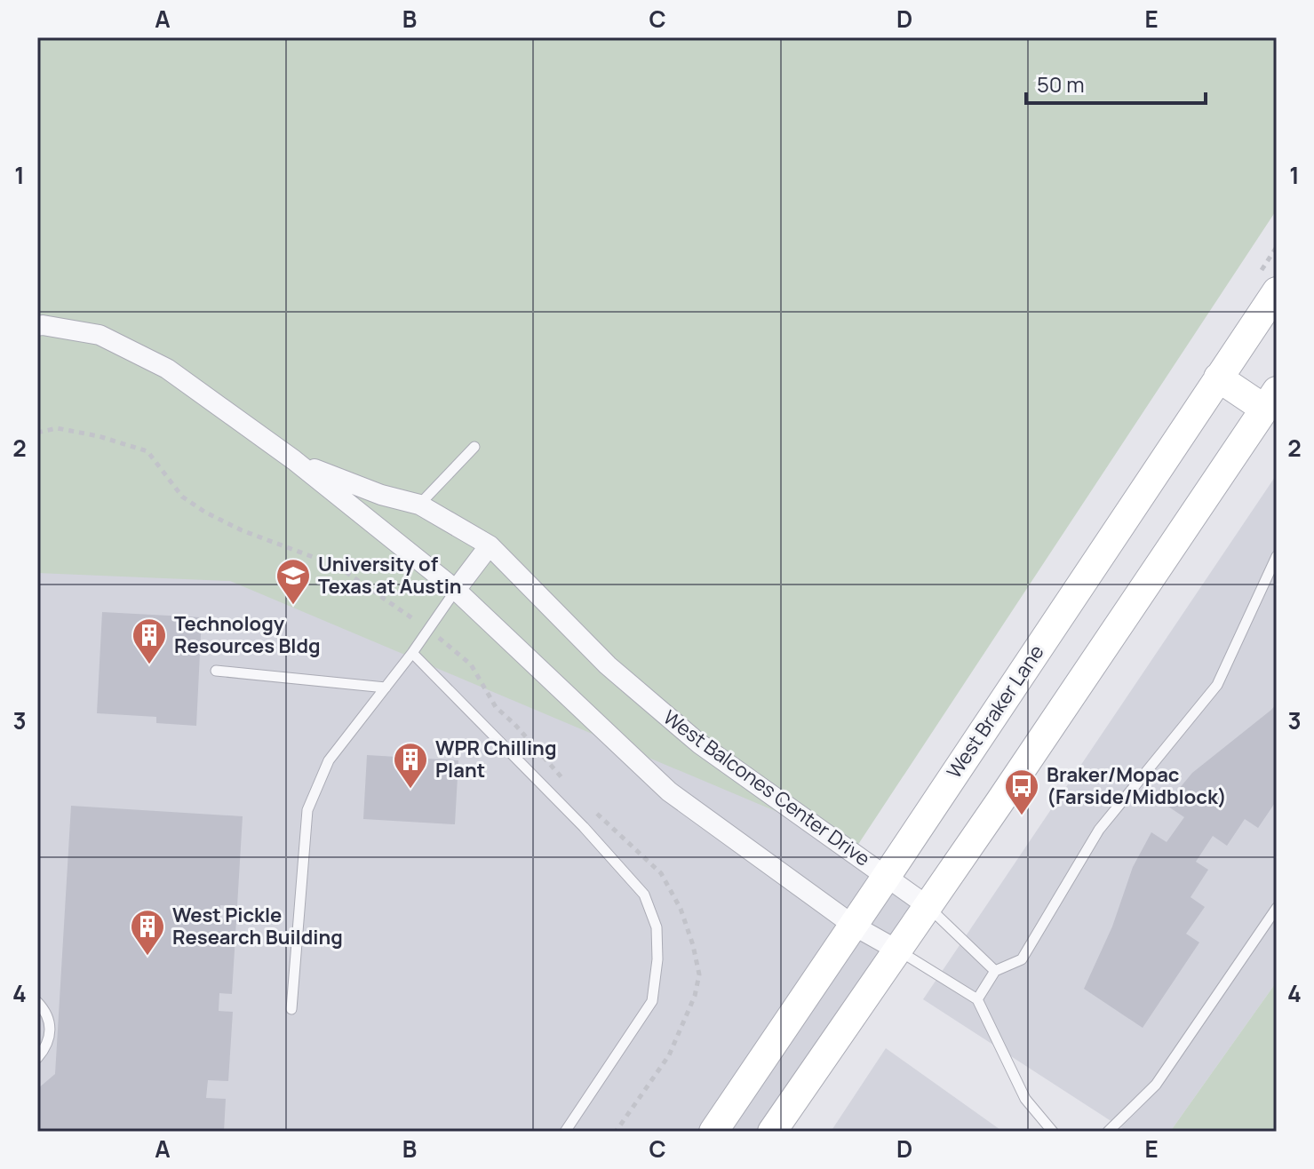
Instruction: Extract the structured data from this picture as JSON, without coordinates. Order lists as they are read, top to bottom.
{
  "streets": {
    "main road": ["West Braker Lane"],
    "street": ["West Balcones Center Drive"]
  },
  "crossings": [
    ["West Braker Lane", "West Balcones Center Drive"]
  ],
  "places": {
    "school or university": ["University of Texas at Austin"],
    "building": ["Technology Resources Bldg", "WPR Chilling Plant", "West Pickle Research Building"],
    "bus stop": ["Braker/Mopac (Farside/Midblock)"]
  },
  "scale_bar": "50 m",
  "grid": {
    "columns": [
      "A",
      "B",
      "C",
      "D",
      "E"
    ],
    "rows": [
      "1",
      "2",
      "3",
      "4"
    ]
  }
}
